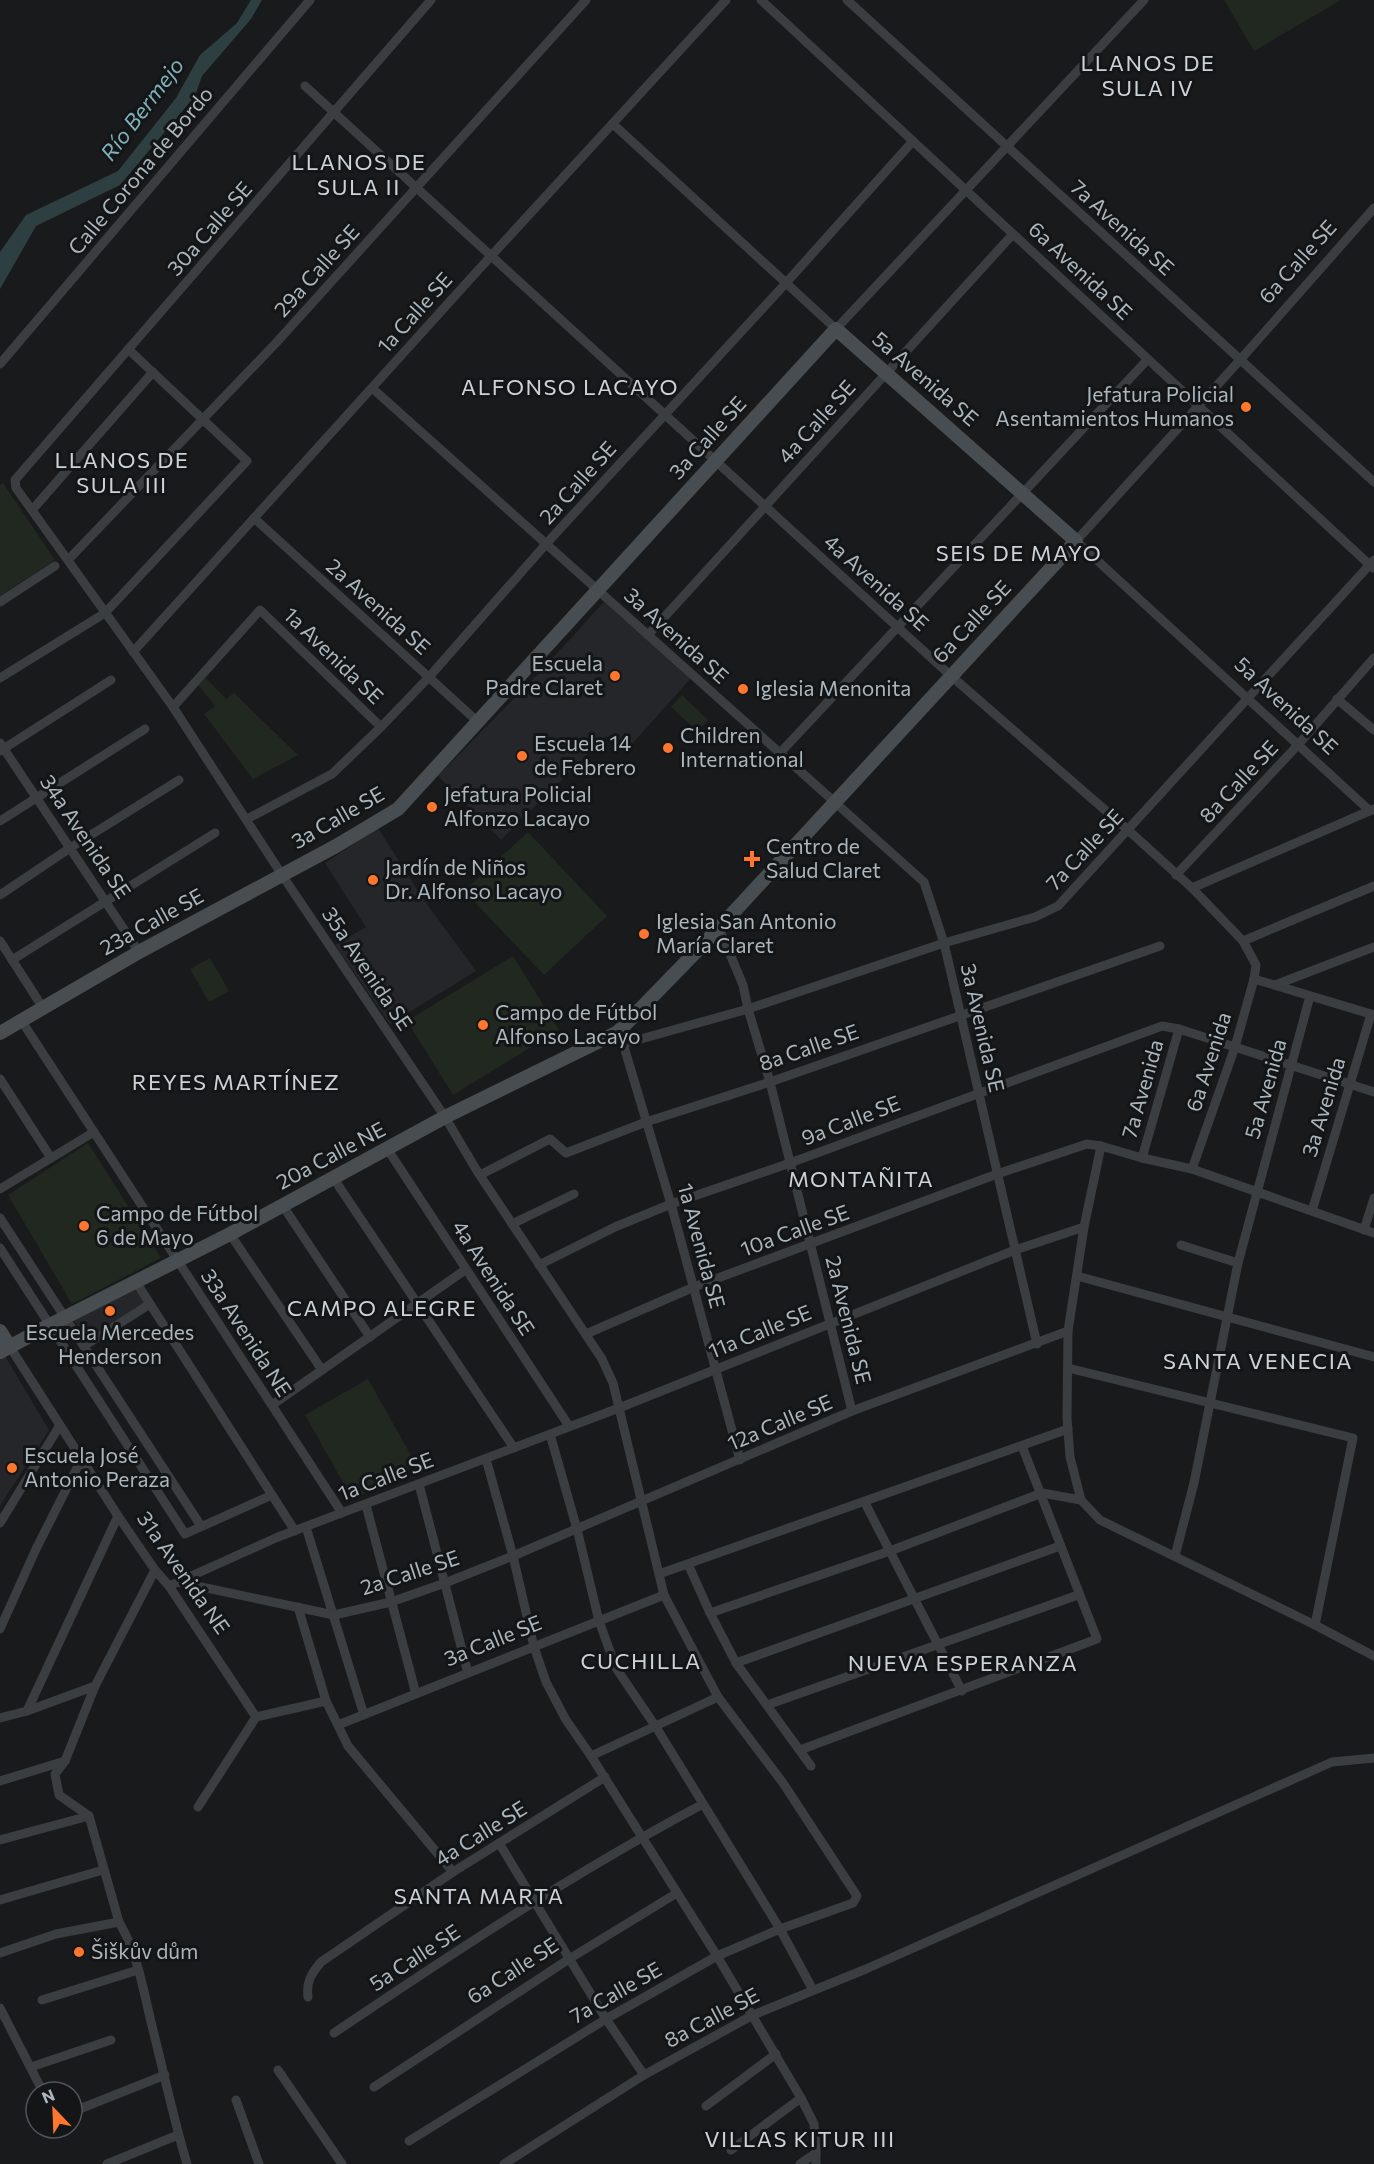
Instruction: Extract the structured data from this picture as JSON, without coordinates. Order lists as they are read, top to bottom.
{
  "streets": {
    "street": [
      "Calle Corona de Bordo",
      "7a Avenida SE",
      "30a Calle SE",
      "6a Calle SE",
      "29a Calle SE",
      "6a Avenida SE",
      "1a Calle SE",
      "5a Avenida SE",
      "4a Calle SE",
      "3a Calle SE",
      "2a Calle SE",
      "4a Avenida SE",
      "2a Avenida SE",
      "3a Avenida SE",
      "1a Avenida SE",
      "8a Calle SE",
      "34a Avenida SE",
      "7a Calle SE",
      "23a Calle SE",
      "35a Avenida SE",
      "6a Avenida",
      "7a Avenida",
      "5a Avenida",
      "3a Avenida",
      "9a Calle SE",
      "20a Calle NE",
      "10a Calle SE",
      "11a Calle SE",
      "33a Avenida NE",
      "12a Calle SE",
      "31a Avenida NE",
      "5a Calle SE"
    ]
  },
  "crossings": [
    ["7a Avenida SE", "6a Calle SE"],
    ["7a Avenida SE", "3a Calle SE"],
    ["30a Calle SE", "4a Avenida SE"],
    ["30a Calle SE", "35a Avenida SE"],
    ["6a Calle SE", "6a Avenida SE"],
    ["6a Calle SE", "5a Avenida SE"],
    ["6a Calle SE", "4a Avenida SE"],
    ["6a Calle SE", "2a Avenida SE"],
    ["6a Calle SE", "3a Avenida SE"],
    ["6a Calle SE", "1a Avenida SE"],
    ["6a Calle SE", "7a Calle SE"],
    ["6a Calle SE", "20a Calle NE"],
    ["29a Calle SE", "4a Avenida SE"],
    ["29a Calle SE", "35a Avenida SE"],
    ["6a Avenida SE", "4a Calle SE"],
    ["6a Avenida SE", "3a Calle SE"],
    ["6a Avenida SE", "2a Calle SE"],
    ["6a Avenida SE", "7a Calle SE"],
    ["1a Calle SE", "5a Avenida SE"],
    ["1a Calle SE", "2a Calle SE"],
    ["1a Calle SE", "4a Avenida SE"],
    ["1a Calle SE", "2a Avenida SE"],
    ["1a Calle SE", "3a Avenida SE"],
    ["1a Calle SE", "35a Avenida SE"],
    ["1a Calle SE", "11a Calle SE"],
    ["1a Calle SE", "33a Avenida NE"],
    ["1a Calle SE", "31a Avenida NE"],
    ["5a Avenida SE", "4a Calle SE"],
    ["5a Avenida SE", "3a Calle SE"],
    ["5a Avenida SE", "2a Calle SE"],
    ["5a Avenida SE", "8a Calle SE"],
    ["5a Avenida SE", "7a Calle SE"],
    ["4a Calle SE", "4a Avenida SE"],
    ["4a Calle SE", "3a Avenida SE"],
    ["3a Calle SE", "4a Avenida SE"],
    ["3a Calle SE", "2a Avenida SE"],
    ["3a Calle SE", "3a Avenida SE"],
    ["3a Calle SE", "23a Calle SE"],
    ["3a Calle SE", "35a Avenida SE"],
    ["2a Calle SE", "4a Avenida SE"],
    ["2a Calle SE", "2a Avenida SE"],
    ["2a Calle SE", "3a Avenida SE"],
    ["2a Calle SE", "1a Avenida SE"],
    ["2a Calle SE", "35a Avenida SE"],
    ["2a Calle SE", "12a Calle SE"],
    ["2a Calle SE", "31a Avenida NE"],
    ["4a Avenida SE", "8a Calle SE"],
    ["4a Avenida SE", "7a Calle SE"],
    ["4a Avenida SE", "6a Avenida"],
    ["4a Avenida SE", "20a Calle NE"],
    ["2a Avenida SE", "8a Calle SE"],
    ["2a Avenida SE", "7a Calle SE"],
    ["2a Avenida SE", "9a Calle SE"],
    ["2a Avenida SE", "10a Calle SE"],
    ["2a Avenida SE", "11a Calle SE"],
    ["2a Avenida SE", "12a Calle SE"],
    ["3a Avenida SE", "8a Calle SE"],
    ["3a Avenida SE", "7a Calle SE"],
    ["3a Avenida SE", "9a Calle SE"],
    ["3a Avenida SE", "10a Calle SE"],
    ["3a Avenida SE", "11a Calle SE"],
    ["3a Avenida SE", "12a Calle SE"],
    ["1a Avenida SE", "8a Calle SE"],
    ["1a Avenida SE", "7a Calle SE"],
    ["1a Avenida SE", "35a Avenida SE"],
    ["1a Avenida SE", "9a Calle SE"],
    ["1a Avenida SE", "20a Calle NE"],
    ["1a Avenida SE", "10a Calle SE"],
    ["1a Avenida SE", "11a Calle SE"],
    ["1a Avenida SE", "12a Calle SE"],
    ["8a Calle SE", "35a Avenida SE"],
    ["34a Avenida SE", "23a Calle SE"],
    ["7a Calle SE", "35a Avenida SE"],
    ["7a Calle SE", "20a Calle NE"],
    ["23a Calle SE", "35a Avenida SE"],
    ["23a Calle SE", "33a Avenida NE"],
    ["35a Avenida SE", "9a Calle SE"],
    ["35a Avenida SE", "20a Calle NE"],
    ["35a Avenida SE", "10a Calle SE"],
    ["35a Avenida SE", "11a Calle SE"],
    ["35a Avenida SE", "12a Calle SE"],
    ["6a Avenida", "10a Calle SE"],
    ["7a Avenida", "9a Calle SE"],
    ["7a Avenida", "10a Calle SE"],
    ["5a Avenida", "10a Calle SE"],
    ["3a Avenida", "10a Calle SE"],
    ["20a Calle NE", "33a Avenida NE"],
    ["20a Calle NE", "31a Avenida NE"]
  ],
  "districts": [
    "LLANOS DE SULA IV",
    "LLANOS DE SULA II",
    "ALFONSO LACAYO",
    "LLANOS DE SULA III",
    "SEIS DE MAYO",
    "REYES MARTÍNEZ",
    "MONTAÑITA",
    "CAMPO ALEGRE",
    "SANTA VENECIA",
    "CUCHILLA",
    "NUEVA ESPERANZA",
    "SANTA MARTA",
    "VILLAS KITUR III"
  ],
  "water": ["Río Bermejo"],
  "places": {
    "other": [
      "Jefatura Policial Asentamientos Humanos",
      "Escuela Padre Claret",
      "Iglesia Menonita",
      "Children International",
      "Escuela 14 de Febrero",
      "Jefatura Policial Alfonzo Lacayo",
      "Jardín de Niños Dr. Alfonso Lacayo",
      "Iglesia San Antonio María Claret",
      "Campo de Fútbol Alfonso Lacayo",
      "Campo de Fútbol 6 de Mayo",
      "Escuela Mercedes Henderson",
      "Escuela José Antonio Peraza",
      "Šiškův dům"
    ],
    "health": ["Centro de Salud Claret"]
  },
  "north": "top left"
}
